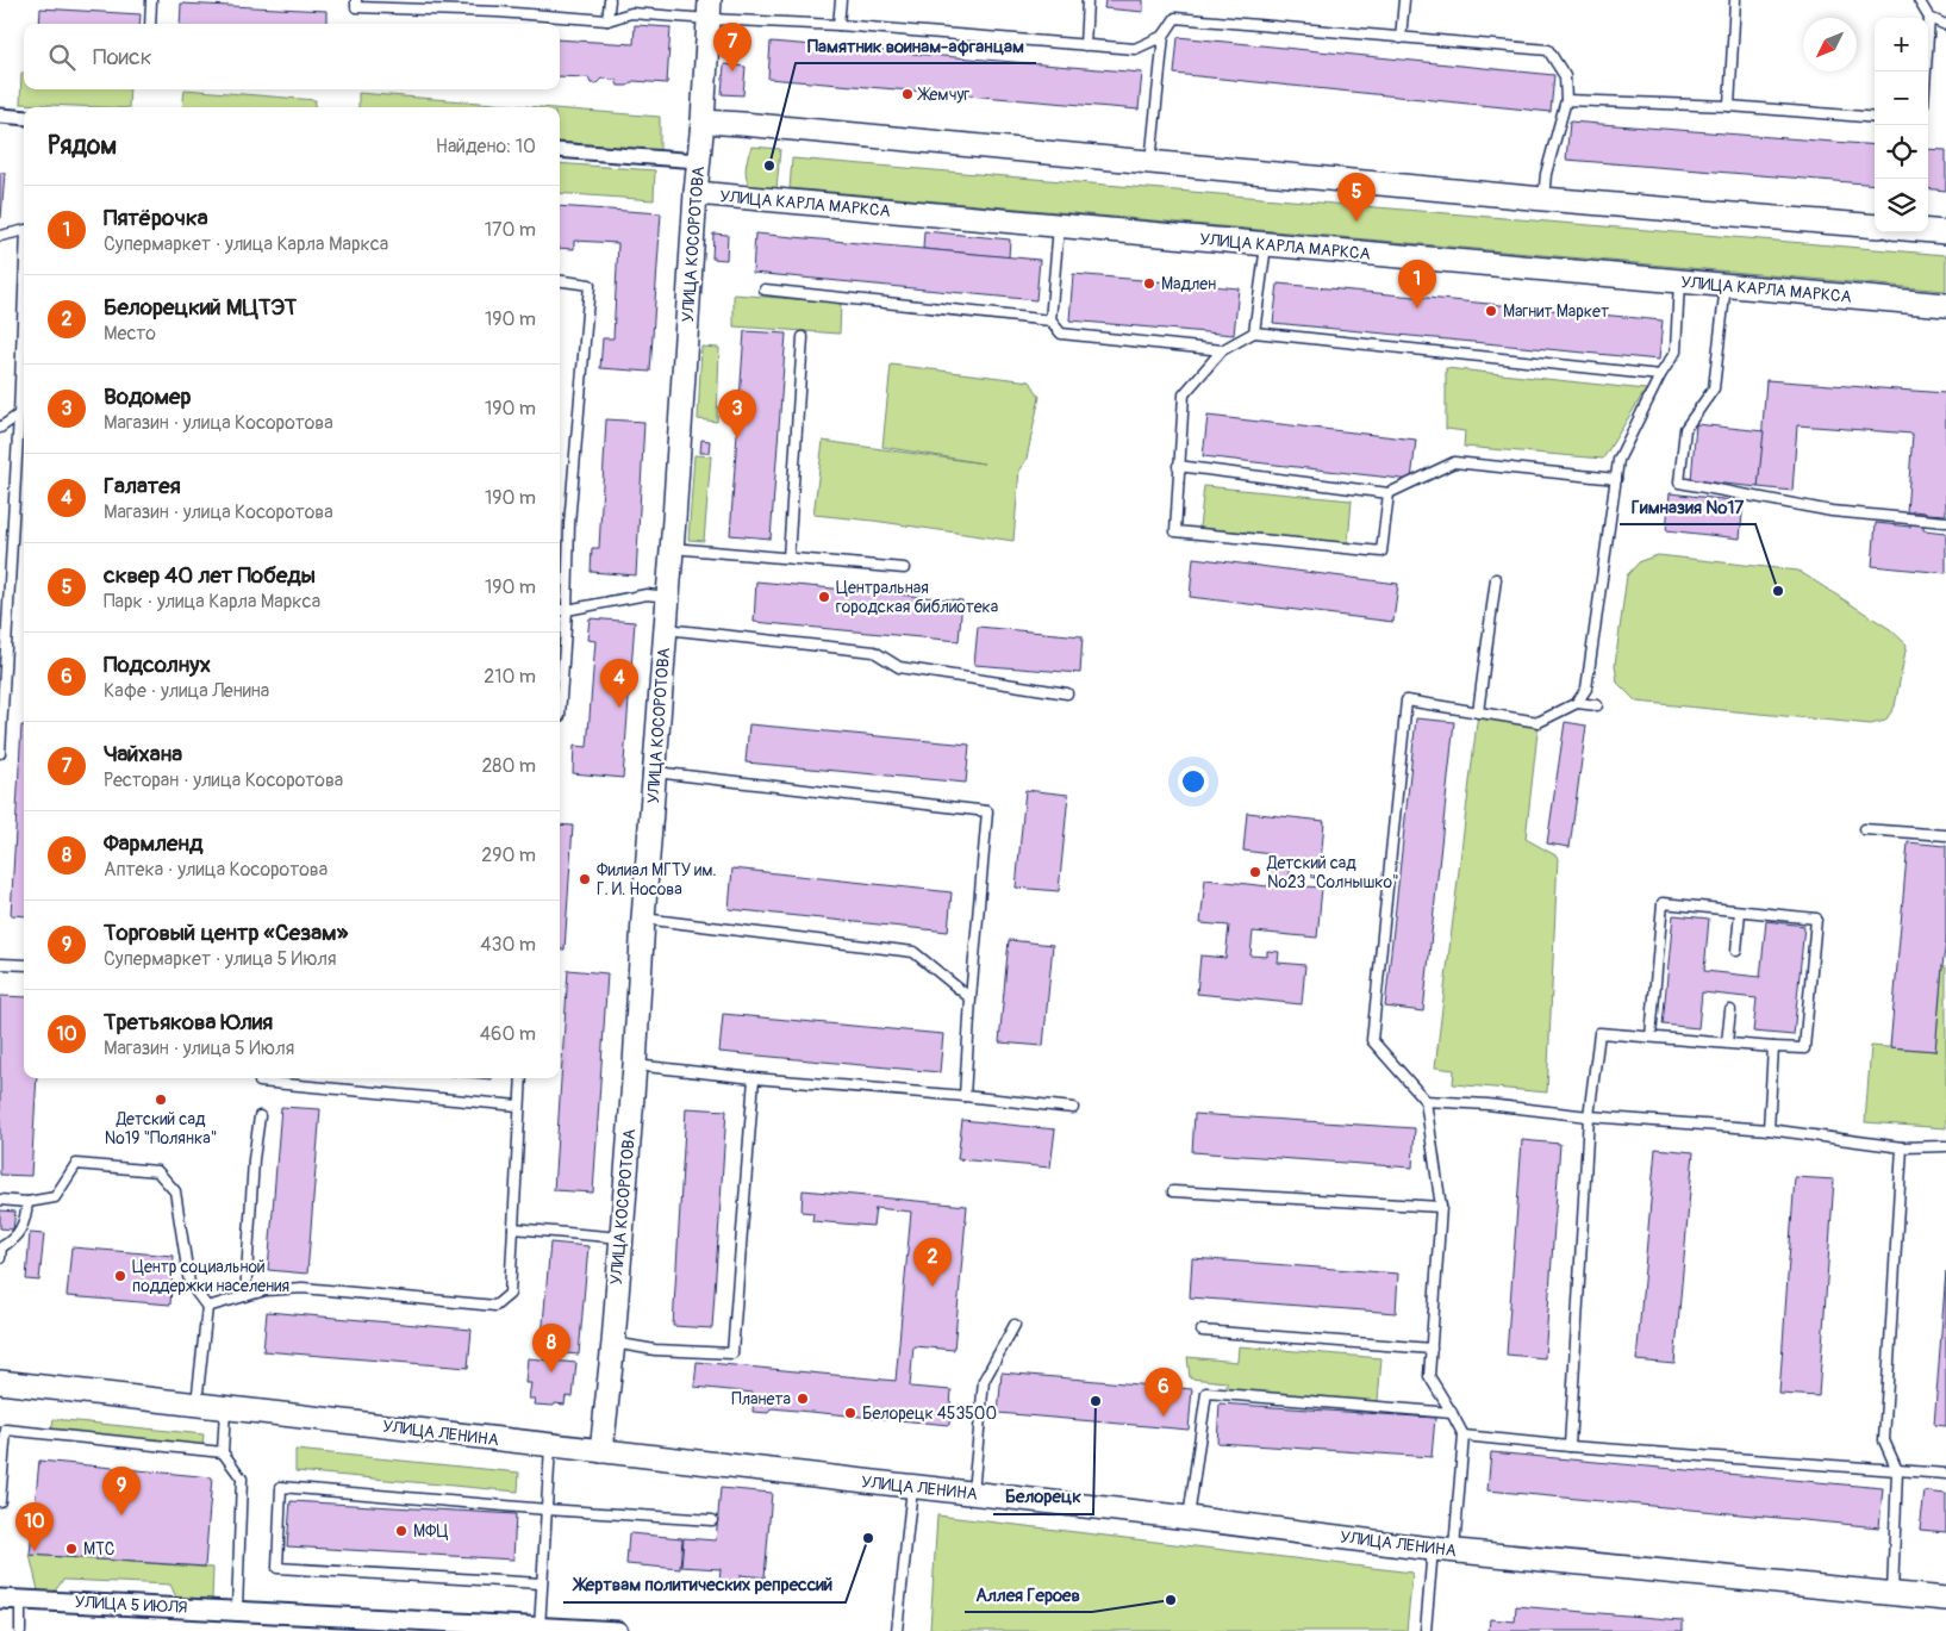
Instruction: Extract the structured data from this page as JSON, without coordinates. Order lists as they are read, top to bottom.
{
  "streets": {
    "street": [
      "УЛИЦА КАРЛА МАРКСА",
      "УЛИЦА КОСОРОТОВА",
      "УЛИЦА ЛЕНИНА",
      "УЛИЦА 5 ИЮЛЯ"
    ]
  },
  "crossings": [
    ["УЛИЦА КАРЛА МАРКСА", "УЛИЦА КОСОРОТОВА"],
    ["УЛИЦА КОСОРОТОВА", "УЛИЦА ЛЕНИНА"]
  ],
  "places": [
    "Жемчуг",
    "Памятник воинам-афганцам",
    "Мадлен",
    "Магнит Маркет",
    "Гимназия №17",
    "Центральная городская библиотека",
    "Детский сад №23 \"Солнышко\"",
    "Филиал МГТУ им. Г. И. Носова",
    "Детский сад №19 \"Полянка\"",
    "Центр социальной поддержки населения",
    "Планета",
    "Белорецк",
    "Белорецк 453500",
    "МФЦ",
    "Жертвам политических репрессий",
    "МТС",
    "Аллея Героев"
  ],
  "north": "bottom left",
  "page": {
    "map_buttons": ["+", "−"],
    "pins": [
      "7",
      "5",
      "1",
      "3",
      "4",
      "2",
      "8",
      "6",
      "9",
      "10"
    ],
    "search": "Поиск",
    "heading": ["Рядом", "Найдено: 10"],
    "list": [
      {
        "mark": "1",
        "name": "Пятёрочка",
        "note": "Супермаркет · улица Карла Маркса",
        "value": "170 m"
      },
      {
        "mark": "2",
        "name": "Белорецкий МЦТЭТ",
        "note": "Место",
        "value": "190 m"
      },
      {
        "mark": "3",
        "name": "Водомер",
        "note": "Магазин · улица Косоротова",
        "value": "190 m"
      },
      {
        "mark": "4",
        "name": "Галатея",
        "note": "Магазин · улица Косоротова",
        "value": "190 m"
      },
      {
        "mark": "5",
        "name": "сквер 40 лет Победы",
        "note": "Парк · улица Карла Маркса",
        "value": "190 m"
      },
      {
        "mark": "6",
        "name": "Подсолнух",
        "note": "Кафе · улица Ленина",
        "value": "210 m"
      },
      {
        "mark": "7",
        "name": "Чайхана",
        "note": "Ресторан · улица Косоротова",
        "value": "280 m"
      },
      {
        "mark": "8",
        "name": "Фармленд",
        "note": "Аптека · улица Косоротова",
        "value": "290 m"
      },
      {
        "mark": "9",
        "name": "Торговый центр «Сезам»",
        "note": "Супермаркет · улица 5 Июля",
        "value": "430 m"
      },
      {
        "mark": "10",
        "name": "Третьякова Юлия",
        "note": "Магазин · улица 5 Июля",
        "value": "460 m"
      }
    ]
  }
}
